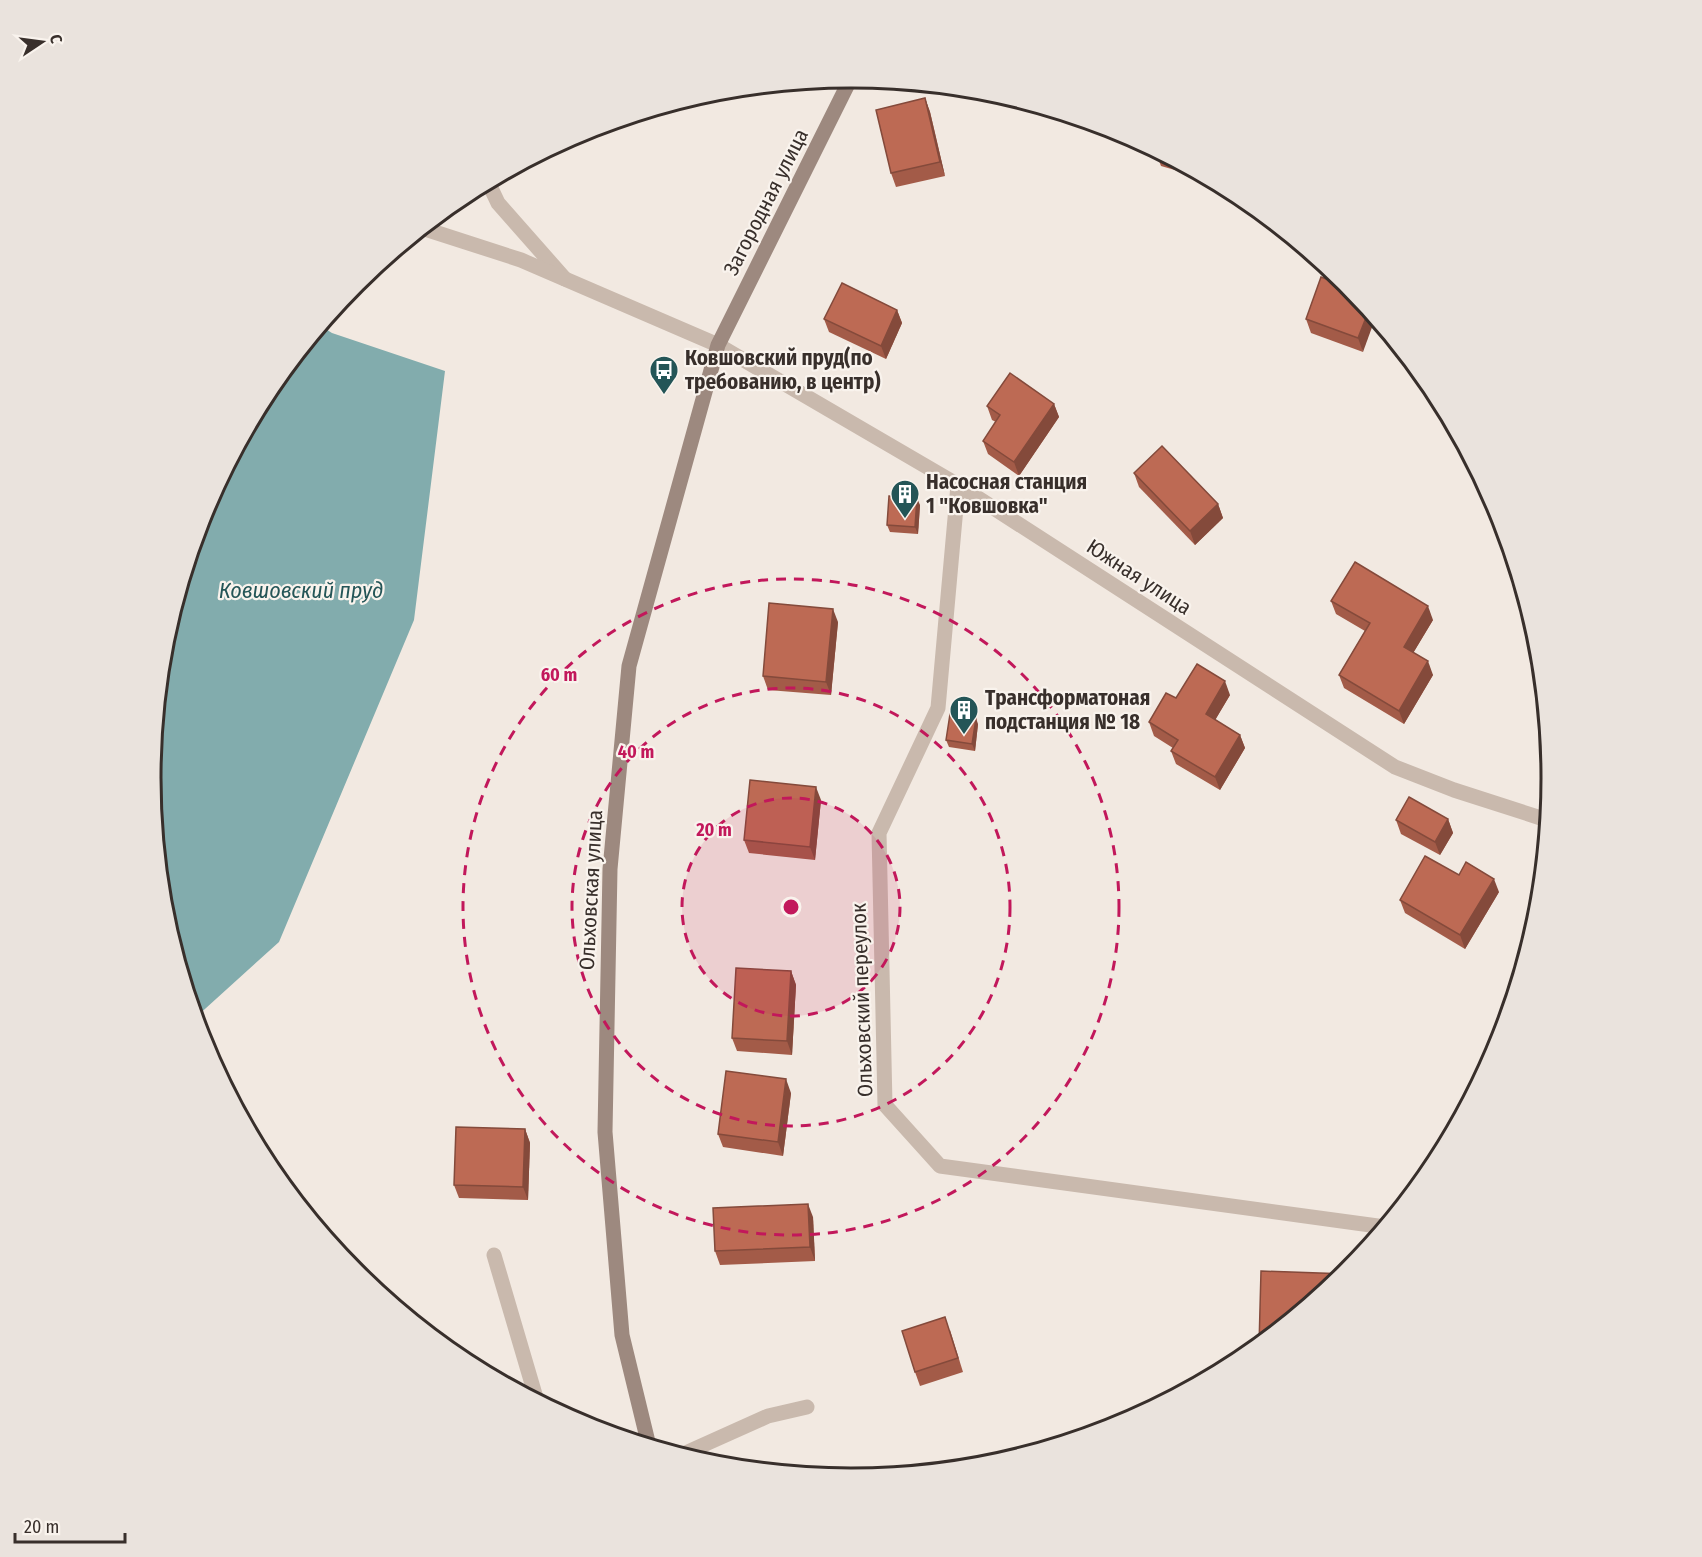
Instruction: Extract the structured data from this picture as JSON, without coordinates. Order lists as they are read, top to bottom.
{
  "streets": {
    "street": [
      "Загородная улица",
      "Южная улица",
      "Ольховская улица",
      "Ольховский переулок"
    ]
  },
  "crossings": [
    ["Загородная улица", "Южная улица"],
    ["Загородная улица", "Ольховская улица"],
    ["Южная улица", "Ольховская улица"],
    ["Южная улица", "Ольховский переулок"]
  ],
  "water": ["Ковшовский пруд"],
  "places": {
    "bus stop": ["Ковшовский пруд(по требованию, в центр)"],
    "building": ["Насосная станция 1 \"Ковшовка\"", "Трансформатоная подстанция № 18"]
  },
  "scale_bar": "20 m",
  "north": "right",
  "rings": ["60 m", "40 m", "20 m"]
}
